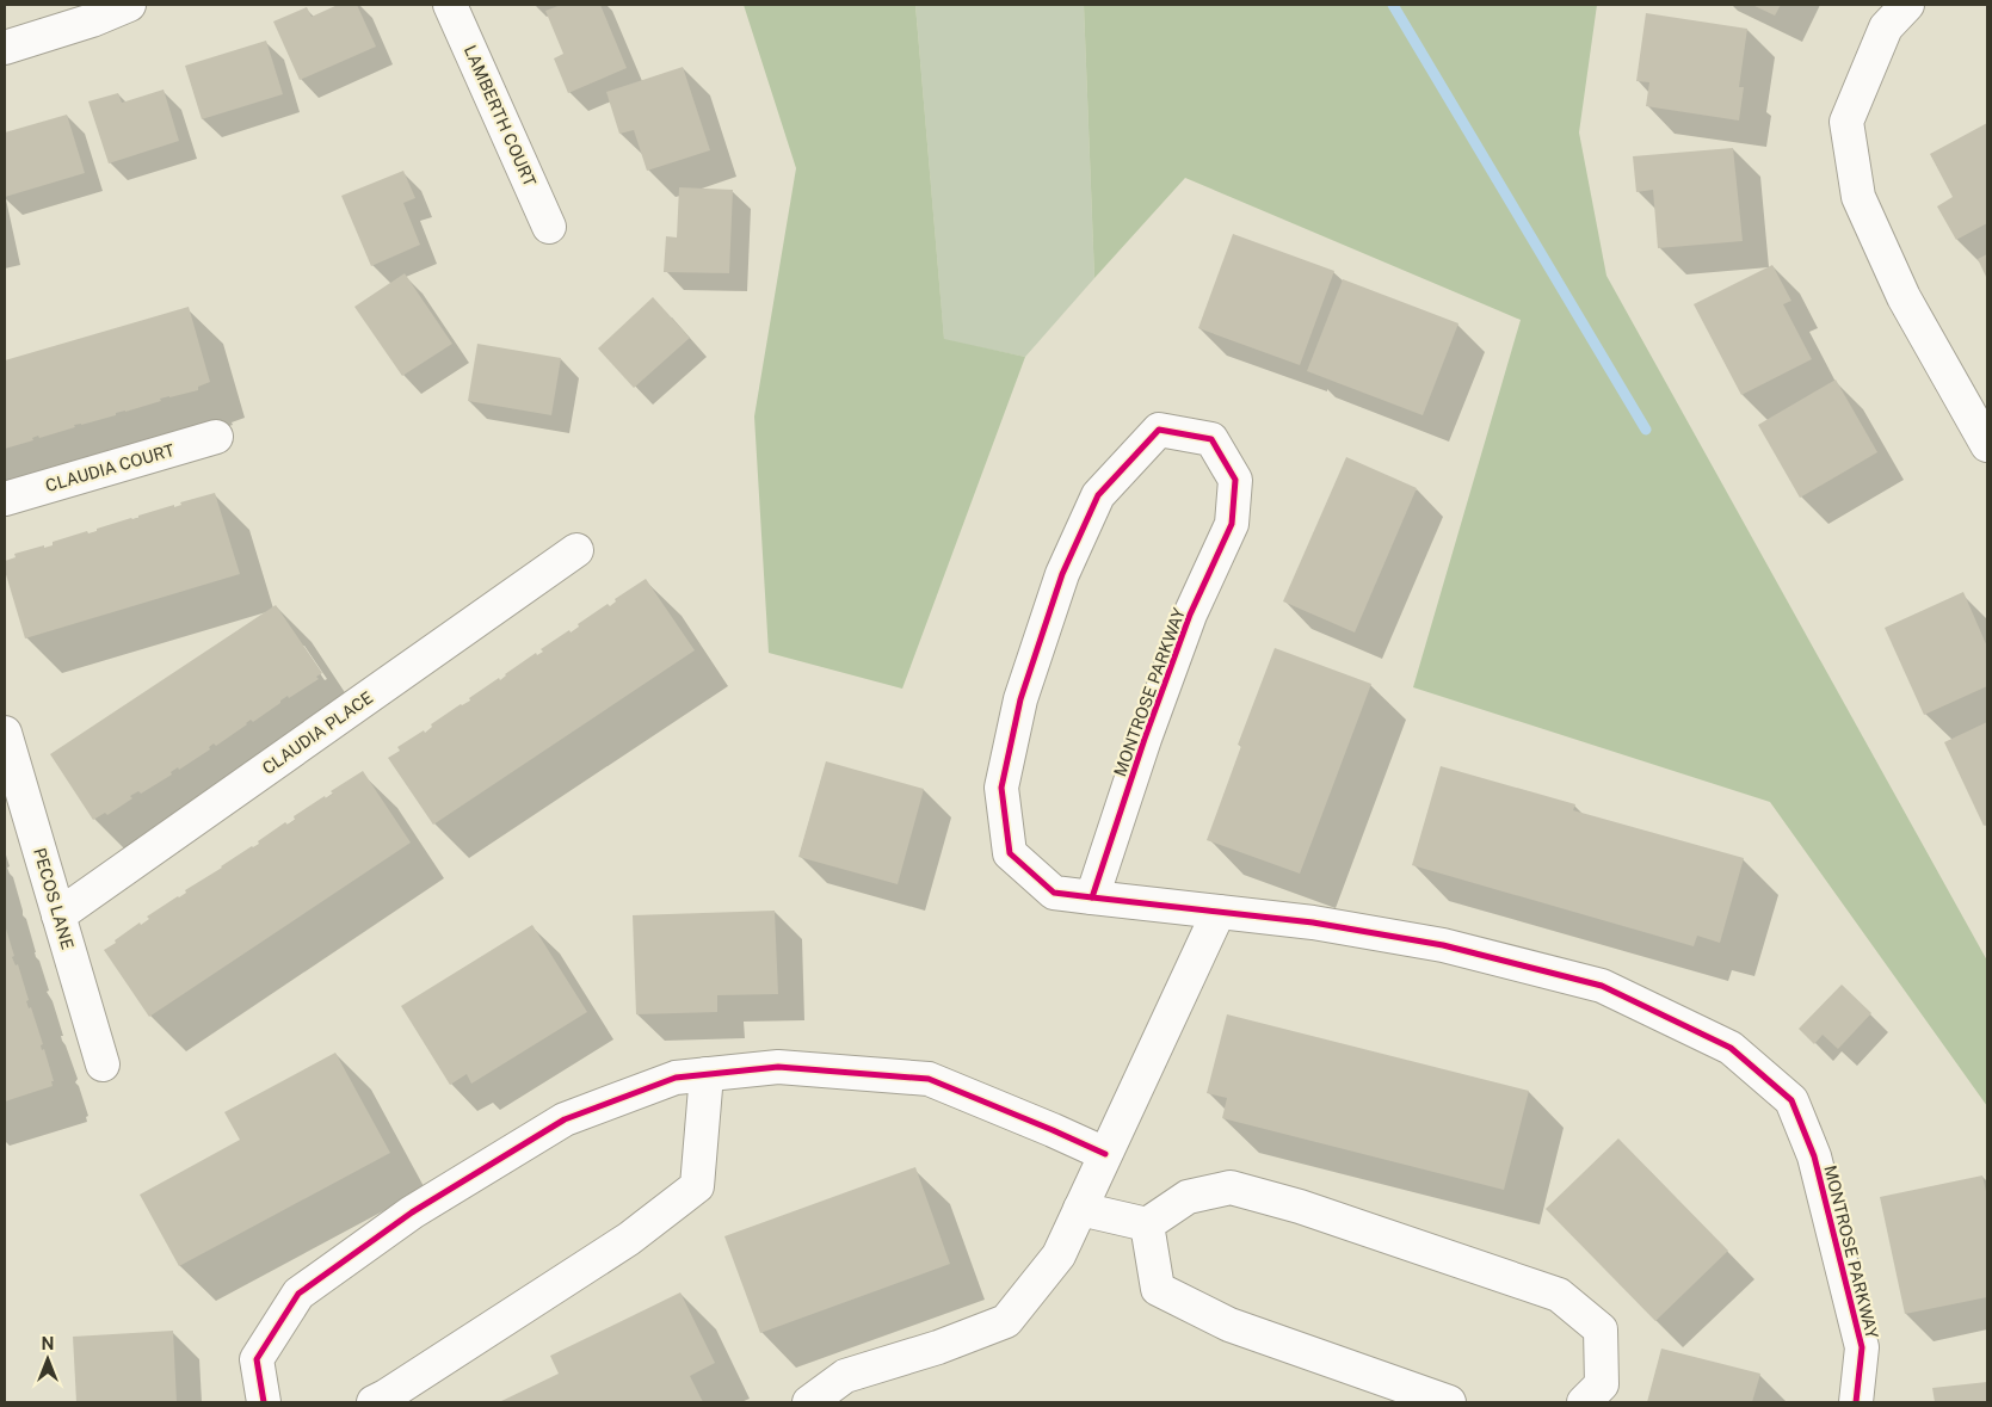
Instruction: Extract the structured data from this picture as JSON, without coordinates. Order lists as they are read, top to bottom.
{
  "streets": {
    "street": [
      "LAMBERTH COURT",
      "CLAUDIA COURT",
      "MONTROSE PARKWAY",
      "CLAUDIA PLACE",
      "PECOS LANE"
    ]
  },
  "crossings": [
    ["CLAUDIA PLACE", "PECOS LANE"]
  ],
  "north": "top"
}
